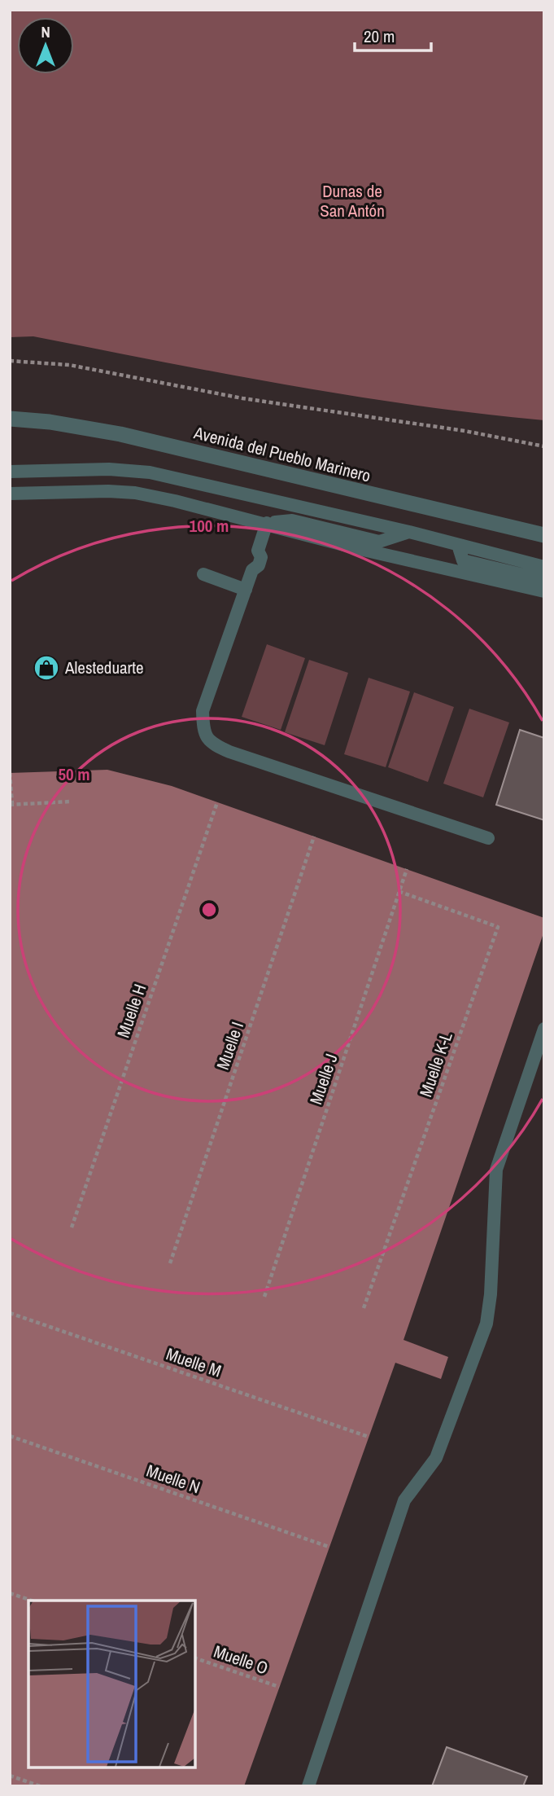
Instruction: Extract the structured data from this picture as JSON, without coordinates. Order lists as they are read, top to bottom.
{
  "streets": {
    "street": ["Avenida del Pueblo Marinero"],
    "path": [
      "Muelle H",
      "Muelle I",
      "Muelle K-L",
      "Muelle J",
      "Muelle M",
      "Muelle N",
      "Muelle O"
    ]
  },
  "crossings": [
    ["Muelle K-L", "Muelle J"]
  ],
  "parks": ["Dunas de San Antón"],
  "places": {
    "shop": ["Alesteduarte"]
  },
  "scale_bar": "20 m",
  "north": "top",
  "rings": ["100 m", "50 m"]
}
